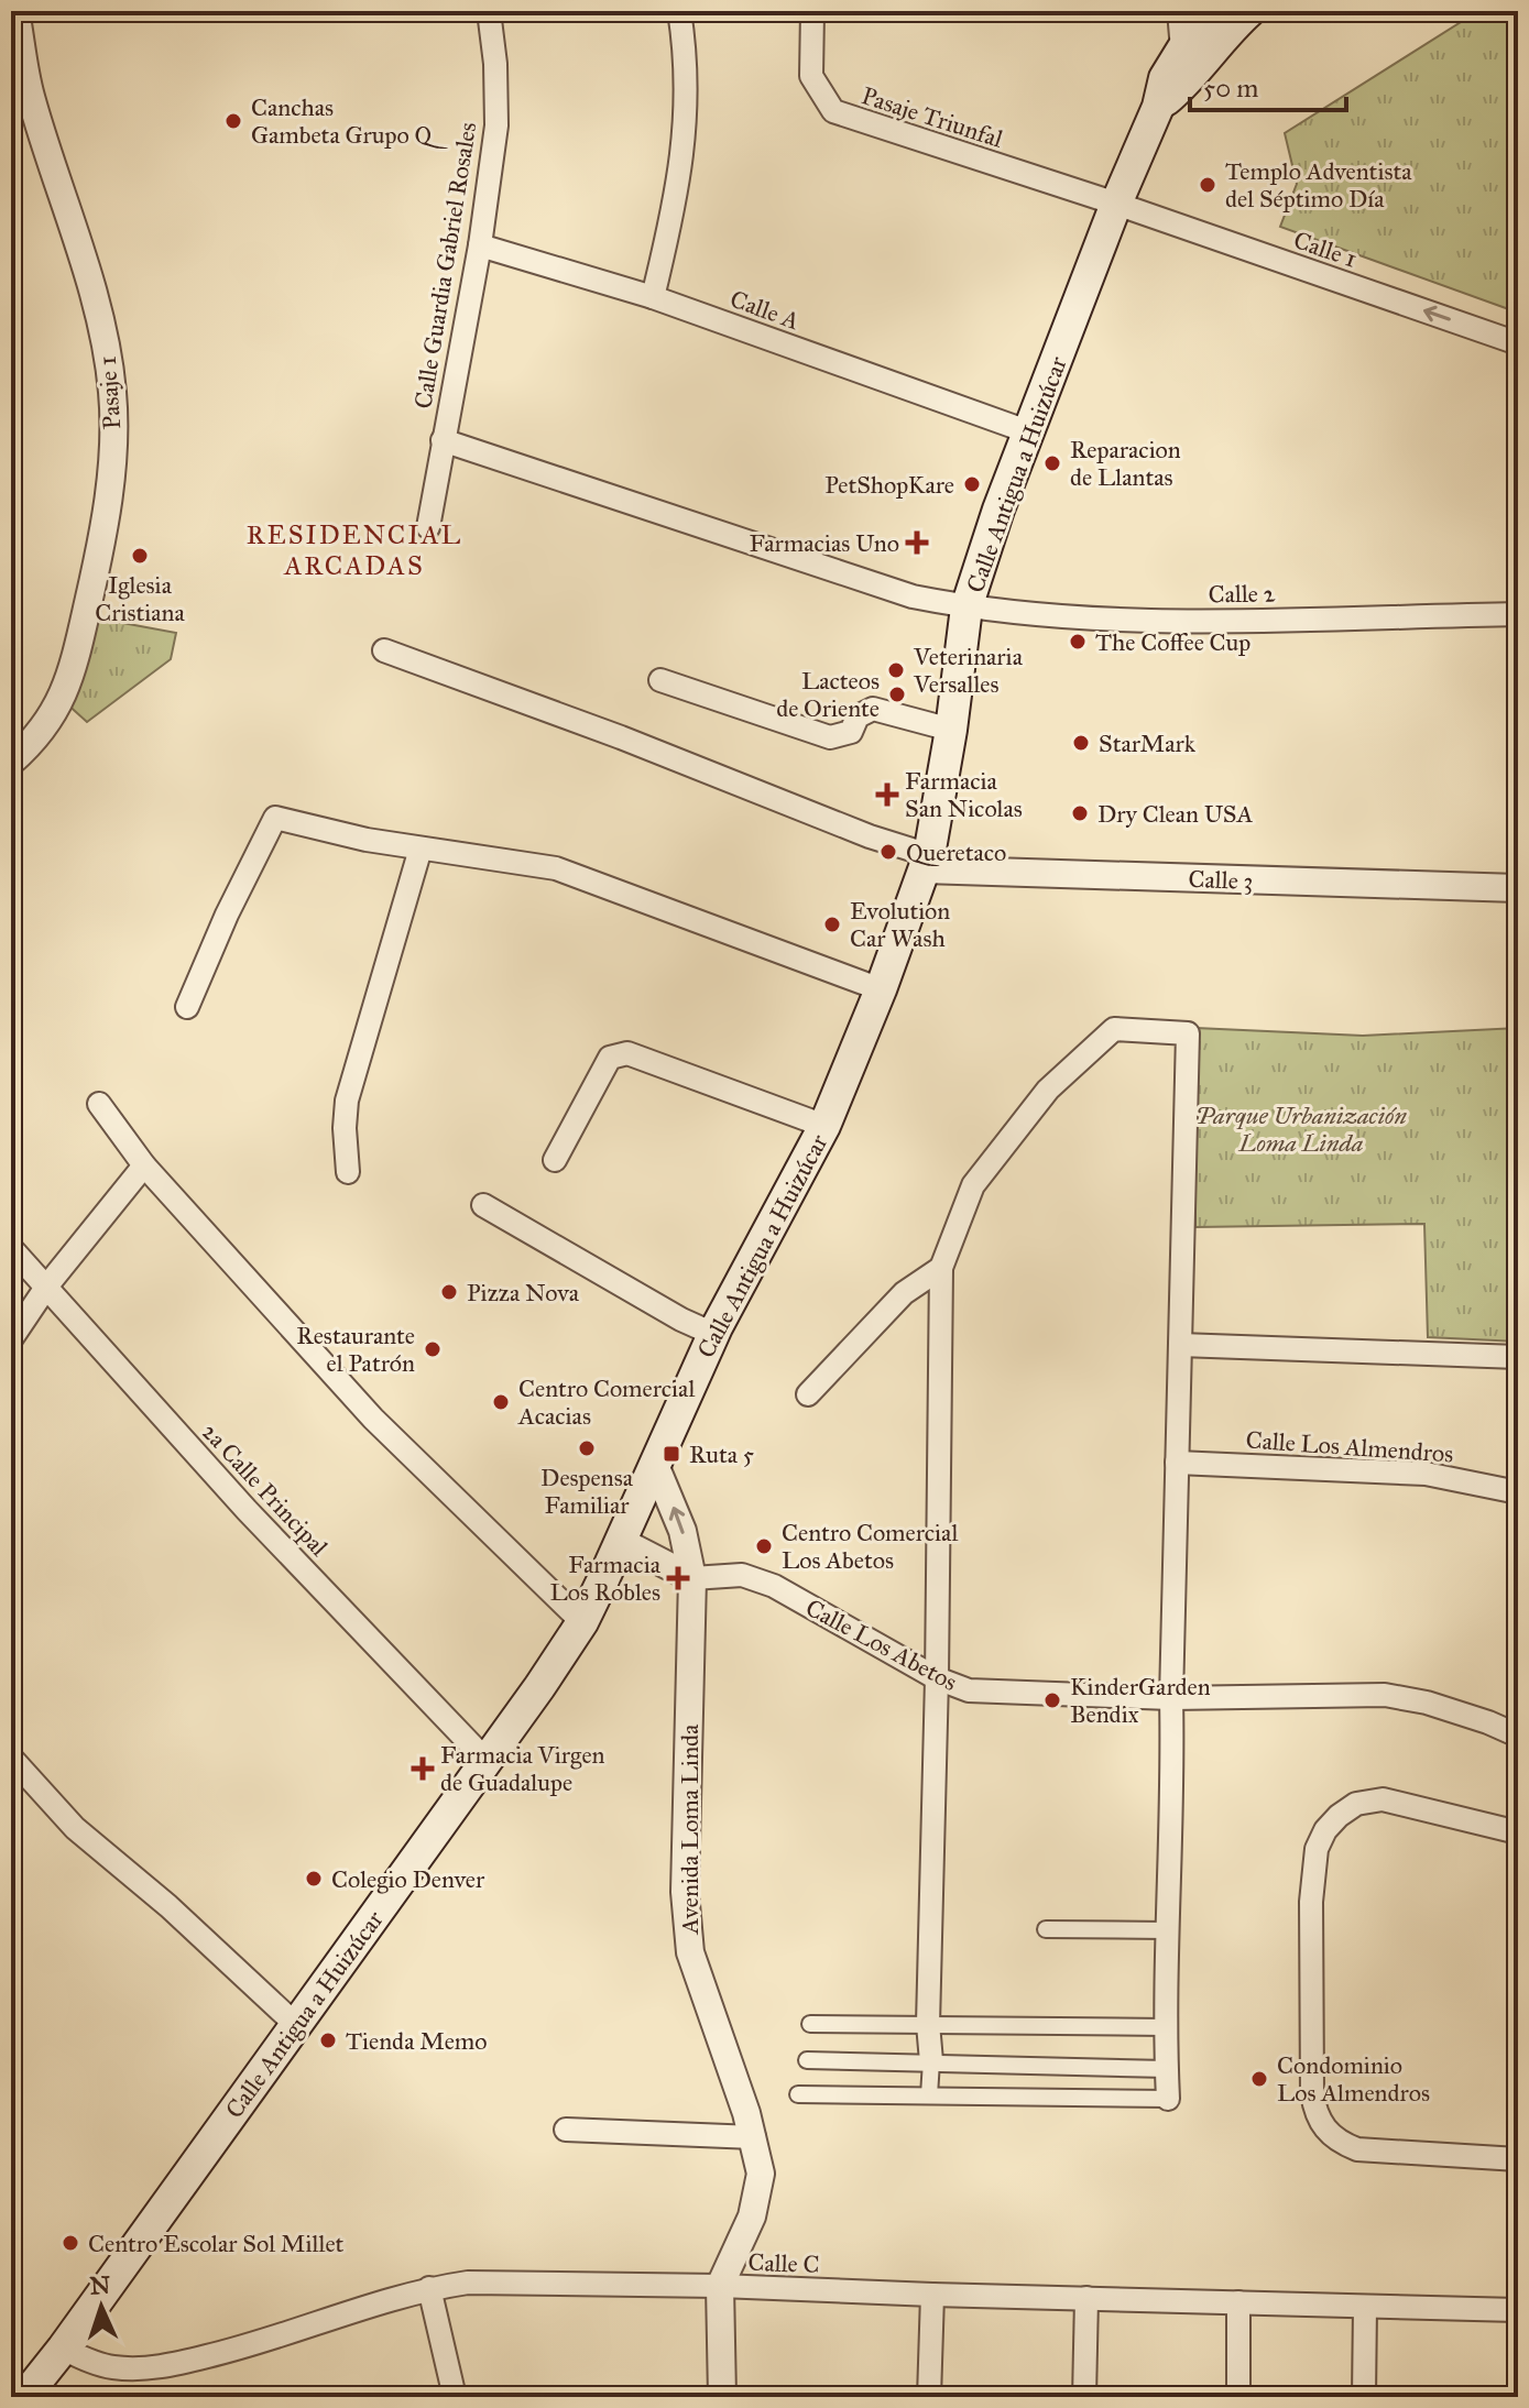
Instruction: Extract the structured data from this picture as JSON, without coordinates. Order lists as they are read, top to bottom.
{
  "streets": {
    "main road": ["Calle Antigua a Huizúcar"],
    "street": [
      "Pasaje Triunfal",
      "Calle 1",
      "Calle Guardia Gabriel Rosales",
      "Calle A",
      "Pasaje 1",
      "Calle 2",
      "Calle 3",
      "Calle Los Almendros",
      "2a Calle Principal",
      "Calle Los Abetos",
      "Avenida Loma Linda",
      "Calle C"
    ]
  },
  "crossings": [
    ["Pasaje Triunfal", "Calle 1"],
    ["Pasaje Triunfal", "Calle Antigua a Huizúcar"],
    ["Calle 1", "Calle Antigua a Huizúcar"],
    ["Calle Guardia Gabriel Rosales", "Calle A"],
    ["Calle Guardia Gabriel Rosales", "Calle 2"],
    ["Calle A", "Calle Antigua a Huizúcar"],
    ["Calle Antigua a Huizúcar", "Calle 2"],
    ["Calle Antigua a Huizúcar", "Calle 3"],
    ["Calle Antigua a Huizúcar", "2a Calle Principal"],
    ["Calle Antigua a Huizúcar", "Avenida Loma Linda"],
    ["Calle Antigua a Huizúcar", "Calle C"],
    ["Calle Los Abetos", "Avenida Loma Linda"],
    ["Avenida Loma Linda", "Calle C"]
  ],
  "one_way": ["Calle 1"],
  "districts": ["RESIDENCIAL ARCADAS"],
  "parks": ["Parque Urbanización Loma Linda"],
  "places": {
    "other": [
      "Canchas Gambeta Grupo Q",
      "Templo Adventista del Séptimo Día",
      "Reparacion de Llantas",
      "PetShopKare",
      "Iglesia Cristiana",
      "The Coffee Cup",
      "Veterinaria Versalles",
      "Lacteos de Oriente",
      "StarMark",
      "Dry Clean USA",
      "Queretaco",
      "Evolution Car Wash",
      "Pizza Nova",
      "Restaurante el Patrón",
      "Centro Comercial Acacias",
      "Despensa Familiar",
      "Centro Comercial Los Abetos",
      "KinderGarden Bendix",
      "Colegio Denver",
      "Tienda Memo",
      "Condominio Los Almendros",
      "Centro Escolar Sol Millet"
    ],
    "health": [
      "Farmacias Uno",
      "Farmacia San Nicolas",
      "Farmacia Los Robles",
      "Farmacia Virgen de Guadalupe"
    ],
    "transit": ["Ruta 5"]
  },
  "scale_bar": "50 m",
  "north": "top"
}
